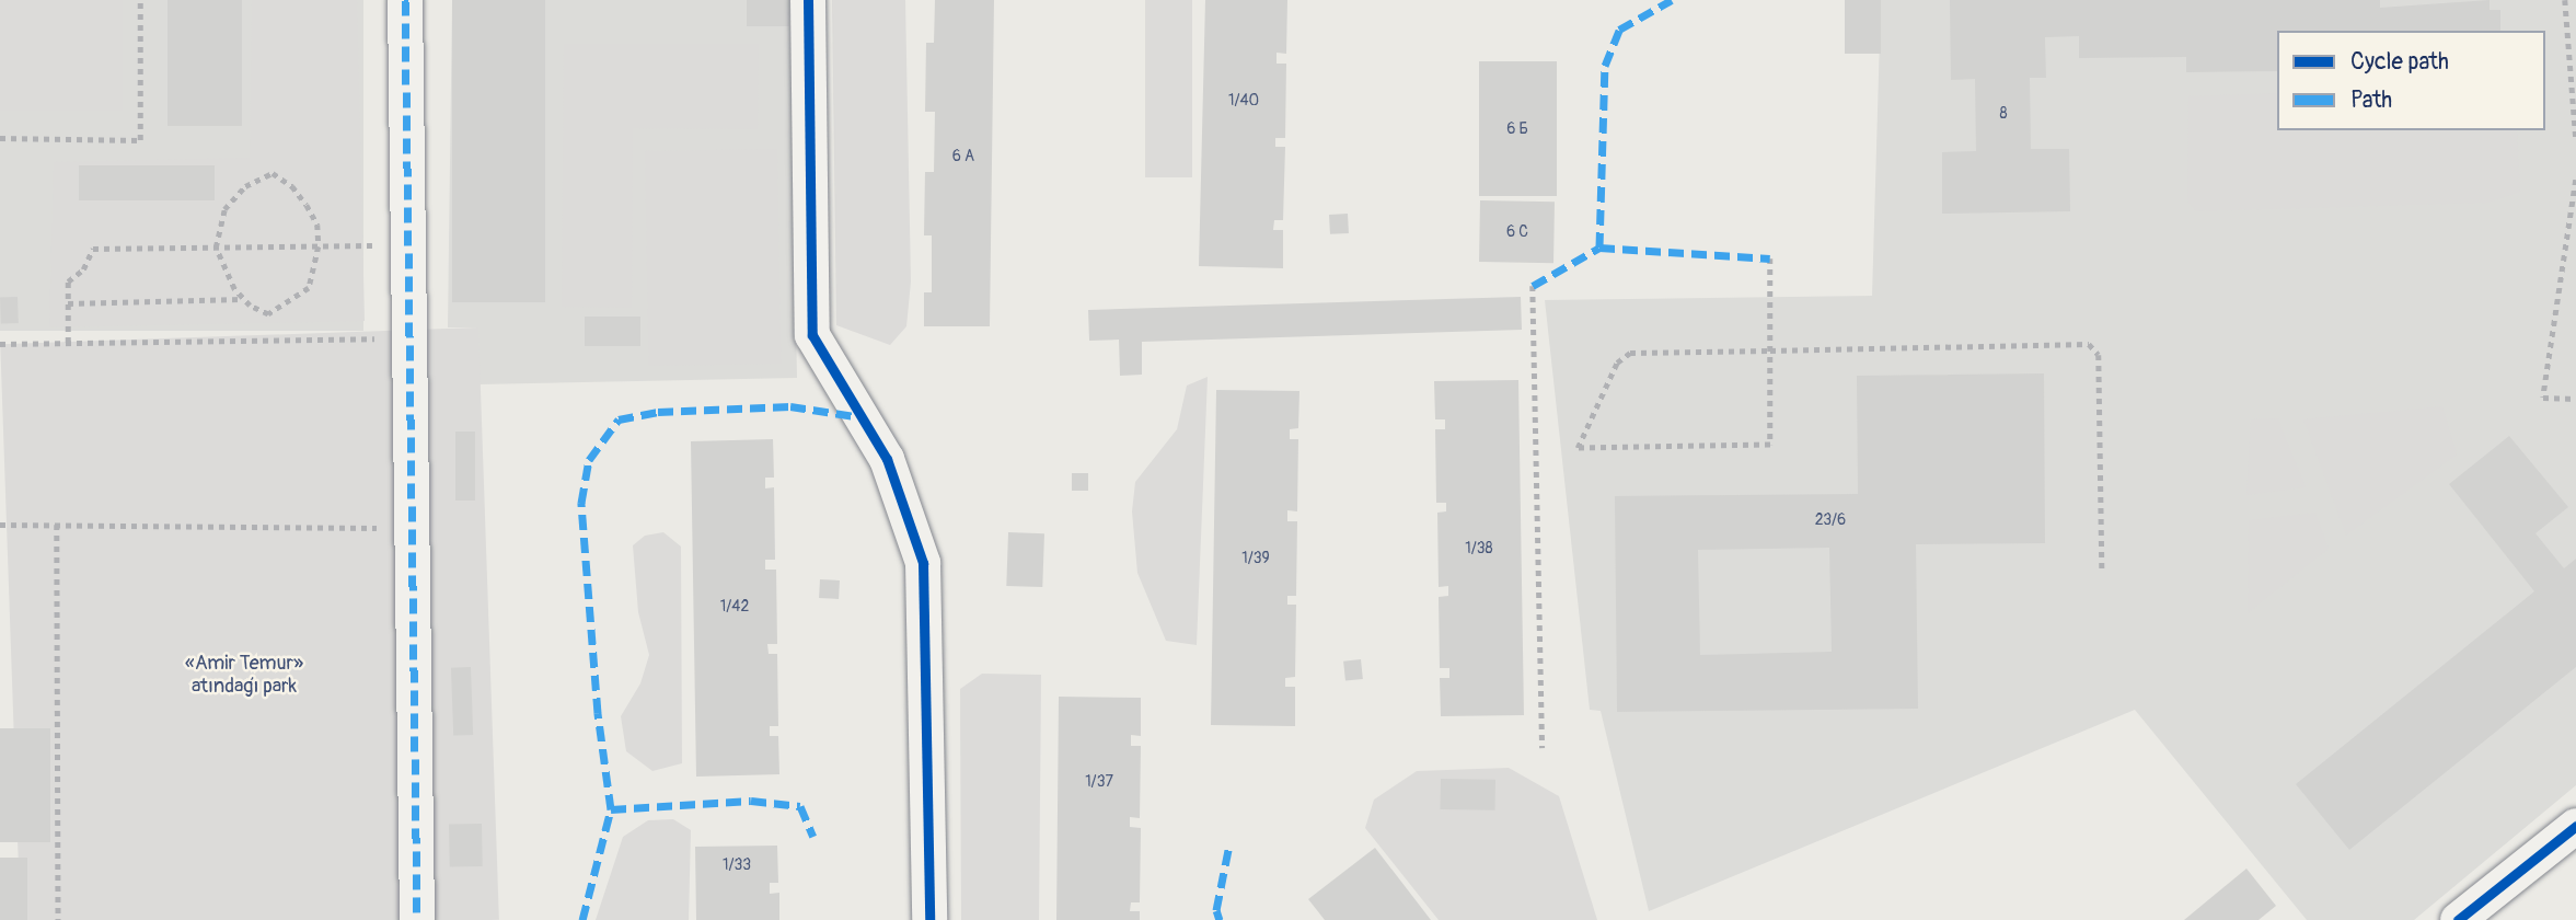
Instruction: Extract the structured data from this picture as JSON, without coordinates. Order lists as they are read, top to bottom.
{
  "parks": ["«Amir Temur» atındaǵı park"],
  "house_numbers": [
    "1/40",
    "8",
    "6 Б",
    "6 А",
    "6 С",
    "23/6",
    "1/38",
    "1/39",
    "1/42",
    "1/37",
    "1/33"
  ],
  "legend": ["Cycle path", "Path"]
}
